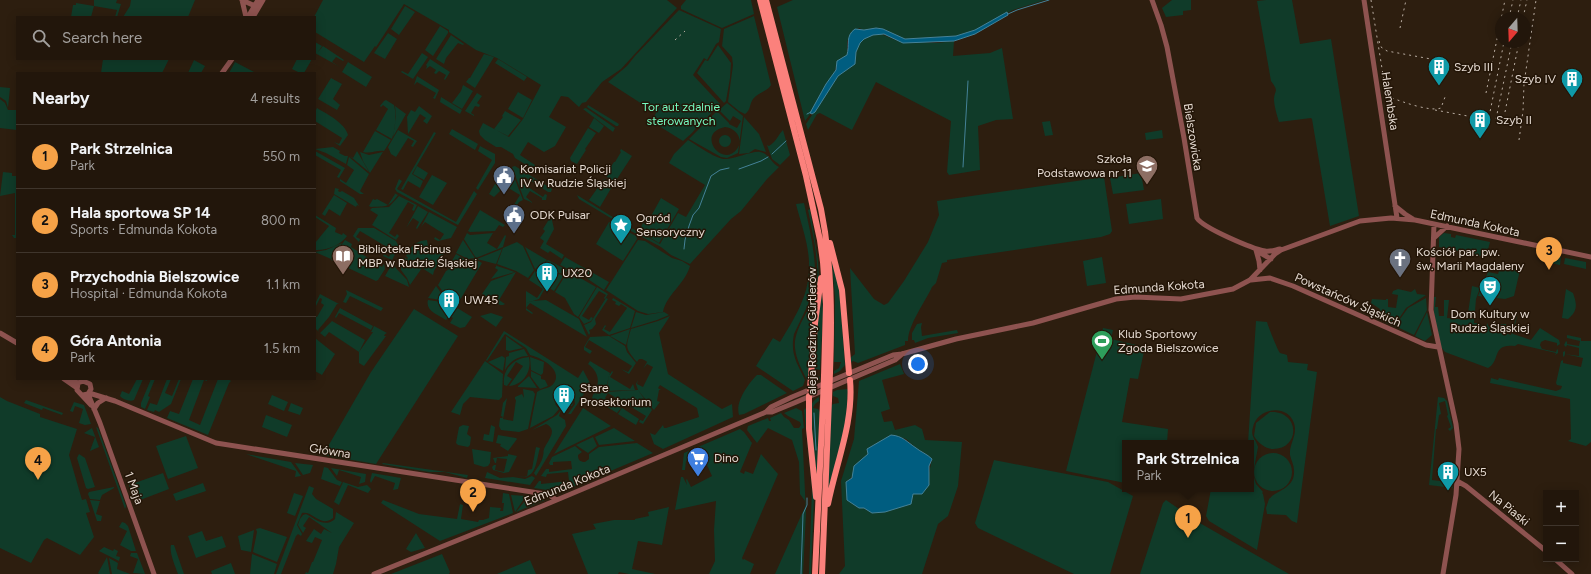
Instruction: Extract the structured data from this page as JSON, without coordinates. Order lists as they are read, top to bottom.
{
  "streets": {
    "main road": ["aleja Rodziny Gürtlerów"],
    "street": [
      "Halembska",
      "Bielszowicka",
      "Edmunda Kokota",
      "Powstańców Śląskich",
      "Główna",
      "1 Maja",
      "Na Piaski"
    ]
  },
  "crossings": [
    ["Halembska", "Edmunda Kokota"],
    ["Bielszowicka", "Edmunda Kokota"],
    ["Edmunda Kokota", "Powstańców Śląskich"],
    ["Edmunda Kokota", "Główna"],
    ["Główna", "1 Maja"]
  ],
  "parks": ["Tor aut zdalnie sterowanych"],
  "places": {
    "building": [
      "Szyb III",
      "Szyb IV",
      "Szyb II",
      "UX20",
      "UW45",
      "Stare Prosektorium",
      "UX5"
    ],
    "school or university": ["Szkoła Podstawowa nr 11"],
    "public building": ["Komisariat Policji IV w Rudzie Śląskiej", "ODK Pulsar"],
    "place": ["Ogród Sensoryczny"],
    "library": ["Biblioteka Ficinus MBP w Rudzie Śląskiej"],
    "church": ["Kościół par. pw. św. Marii Magdaleny"],
    "theatre": ["Dom Kultury w Rudzie Śląskiej"],
    "sports": ["Klub Sportowy Zgoda Bielszowice"],
    "supermarket": ["Dino"]
  },
  "north": "bottom",
  "page": {
    "search": "Search here",
    "heading": ["Nearby", "4 results"],
    "list": [
      {
        "mark": "1",
        "name": "Park Strzelnica",
        "note": "Park",
        "value": "550 m"
      },
      {
        "mark": "2",
        "name": "Hala sportowa SP 14",
        "note": "Sports · Edmunda Kokota",
        "value": "800 m"
      },
      {
        "mark": "3",
        "name": "Przychodnia Bielszowice",
        "note": "Hospital · Edmunda Kokota",
        "value": "1.1 km"
      },
      {
        "mark": "4",
        "name": "Góra Antonia",
        "note": "Park",
        "value": "1.5 km"
      }
    ],
    "pins": [
      "3",
      "4",
      "2",
      "1"
    ],
    "popup": ["Park Strzelnica", "Park"],
    "map_buttons": ["+", "−"]
  }
}
